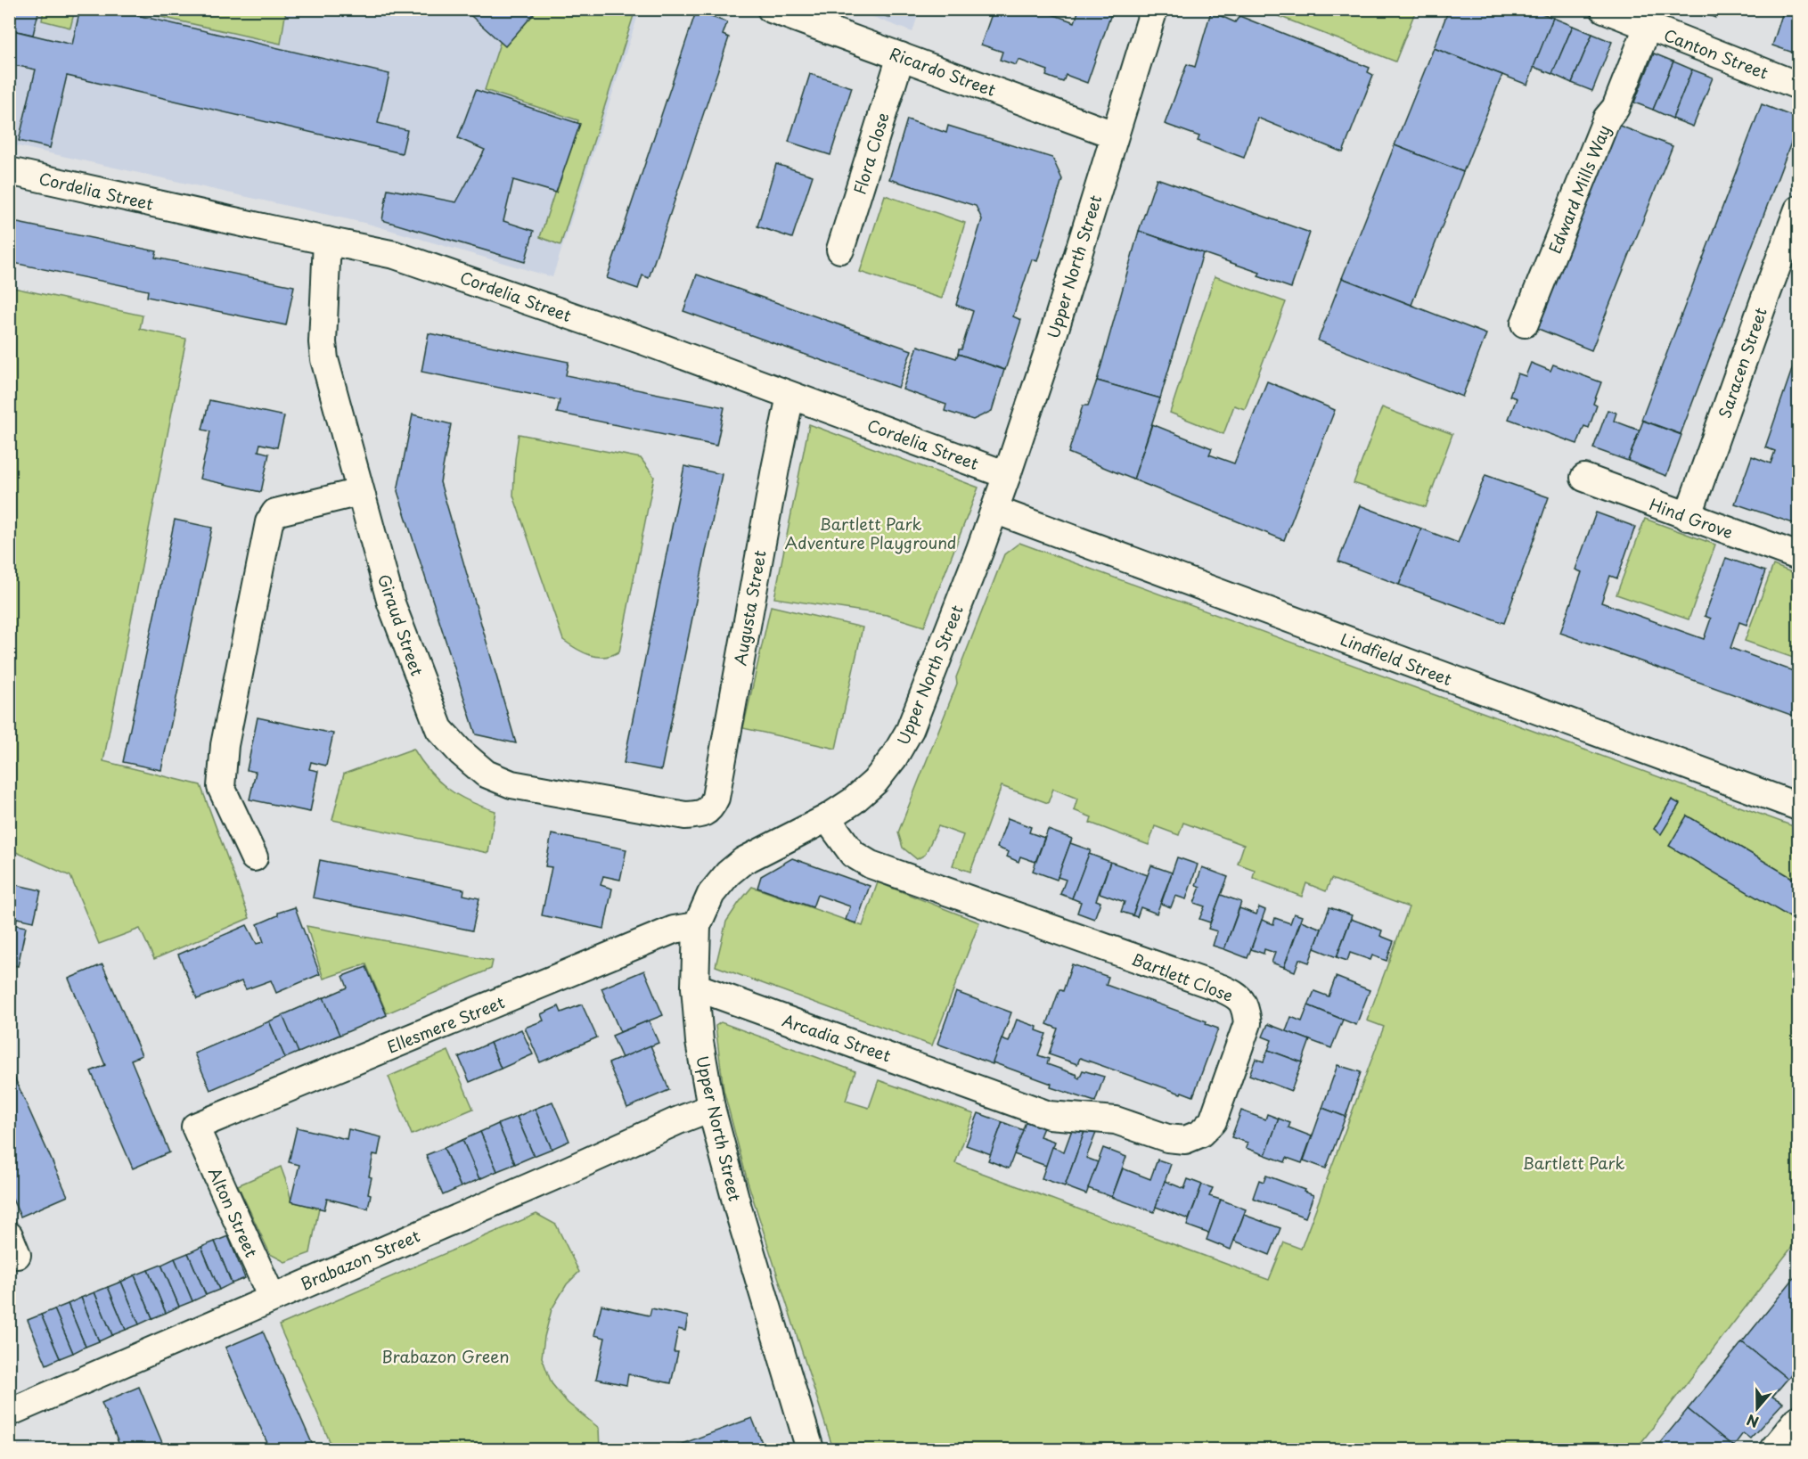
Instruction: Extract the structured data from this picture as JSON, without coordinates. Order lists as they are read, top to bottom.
{
  "streets": {
    "street": [
      "Canton Street",
      "Ricardo Street",
      "Flora Close",
      "Edward Mills Way",
      "Cordelia Street",
      "Upper North Street",
      "Saracen Street",
      "Hind Grove",
      "Augusta Street",
      "Giraud Street",
      "Lindfield Street",
      "Bartlett Close",
      "Ellesmere Street",
      "Arcadia Street",
      "Alton Street",
      "Brabazon Street"
    ]
  },
  "crossings": [
    ["Canton Street", "Edward Mills Way"],
    ["Ricardo Street", "Flora Close"],
    ["Ricardo Street", "Upper North Street"],
    ["Cordelia Street", "Upper North Street"],
    ["Cordelia Street", "Augusta Street"],
    ["Cordelia Street", "Giraud Street"],
    ["Upper North Street", "Lindfield Street"],
    ["Upper North Street", "Bartlett Close"],
    ["Upper North Street", "Ellesmere Street"],
    ["Upper North Street", "Arcadia Street"],
    ["Upper North Street", "Brabazon Street"],
    ["Saracen Street", "Hind Grove"],
    ["Augusta Street", "Giraud Street"],
    ["Bartlett Close", "Arcadia Street"],
    ["Ellesmere Street", "Alton Street"],
    ["Alton Street", "Brabazon Street"]
  ],
  "parks": ["Bartlett Park Adventure Playground", "Bartlett Park", "Brabazon Green"],
  "north": "bottom"
}
